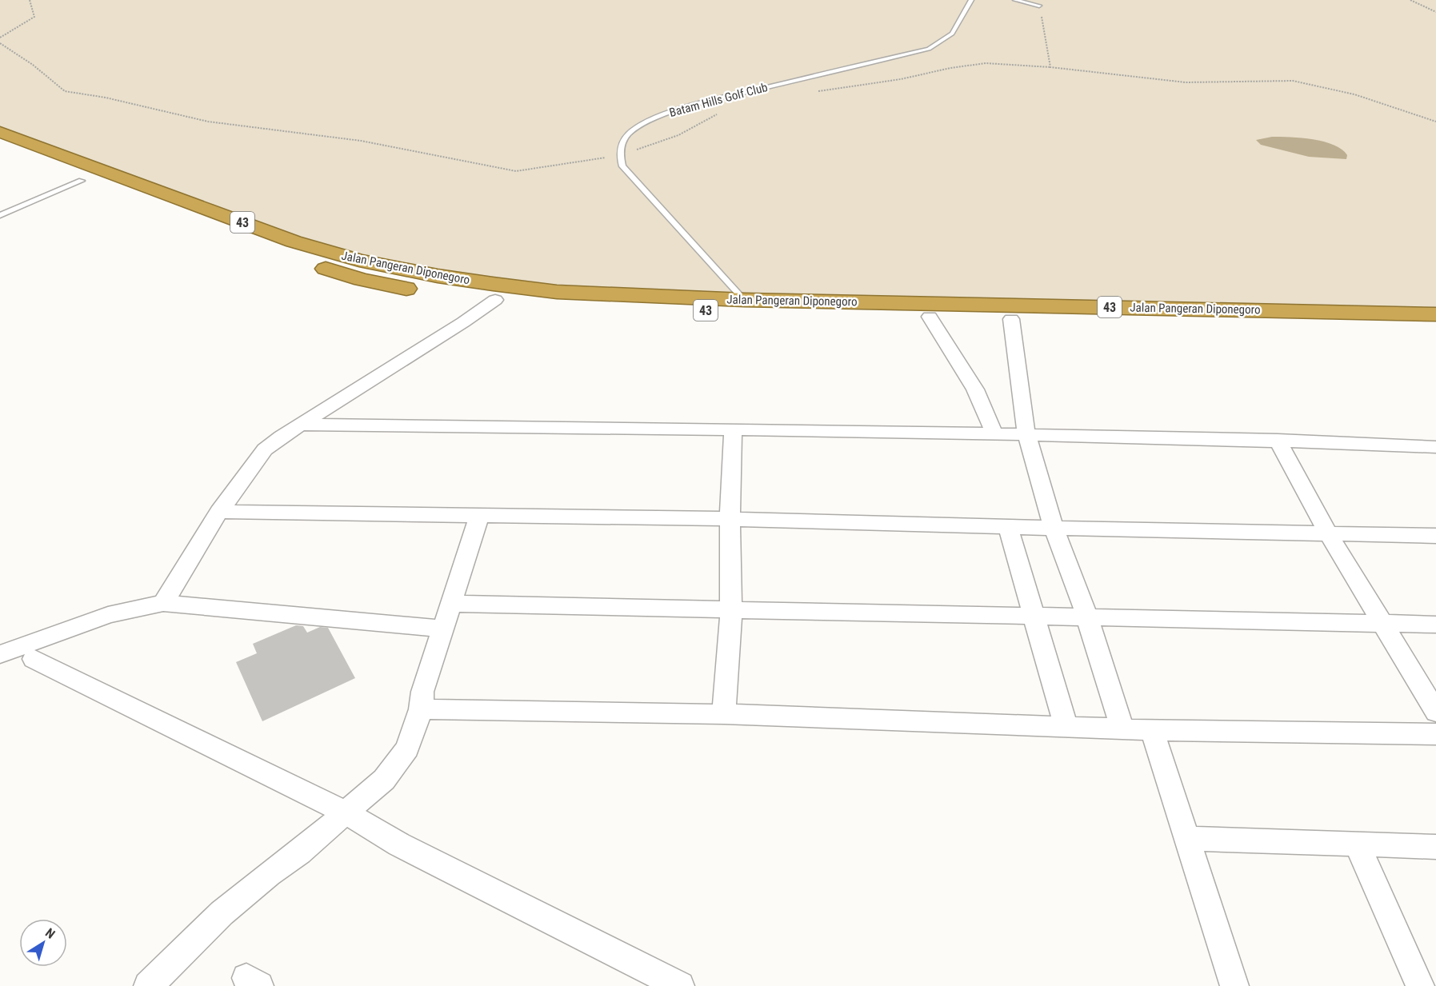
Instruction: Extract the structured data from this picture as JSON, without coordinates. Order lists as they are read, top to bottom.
{
  "streets": {
    "highway": ["43", "Jalan Pangeran Diponegoro"],
    "lane": ["Batam Hills Golf Club"]
  },
  "north": "top right"
}
